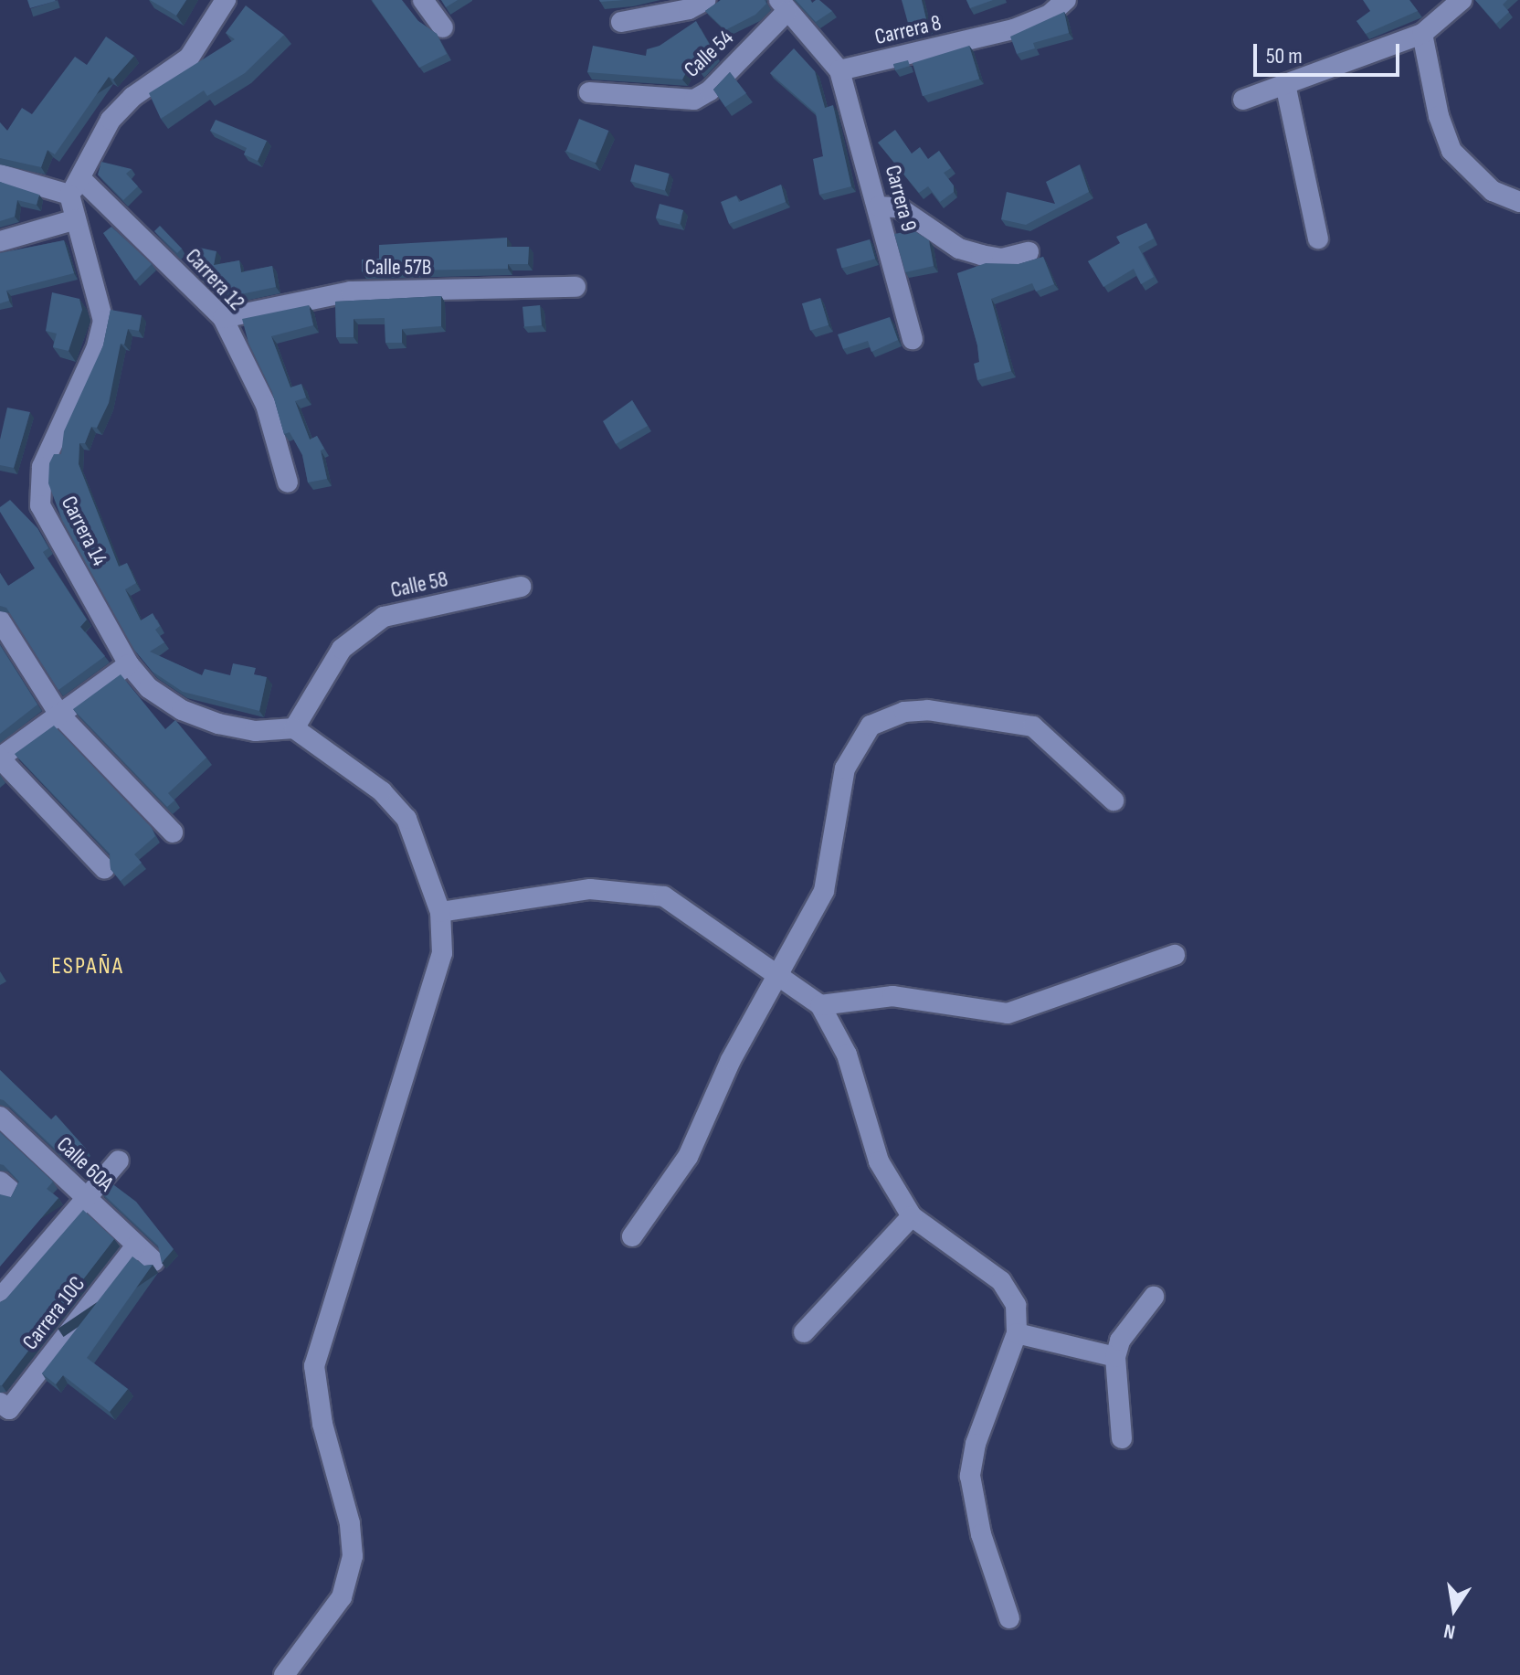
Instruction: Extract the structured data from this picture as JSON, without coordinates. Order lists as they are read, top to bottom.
{
  "streets": {
    "street": [
      "Carrera 8",
      "Calle 54",
      "Carrera 9",
      "Calle 57B",
      "Carrera 12",
      "Carrera 14",
      "Calle 58",
      "Calle 60A",
      "Carrera 10C"
    ]
  },
  "crossings": [
    ["Carrera 8", "Carrera 9"],
    ["Calle 57B", "Carrera 12"],
    ["Carrera 12", "Carrera 14"],
    ["Carrera 14", "Calle 58"],
    ["Calle 60A", "Carrera 10C"]
  ],
  "districts": ["ESPAÑA"],
  "scale_bar": "50 m",
  "north": "bottom"
}
